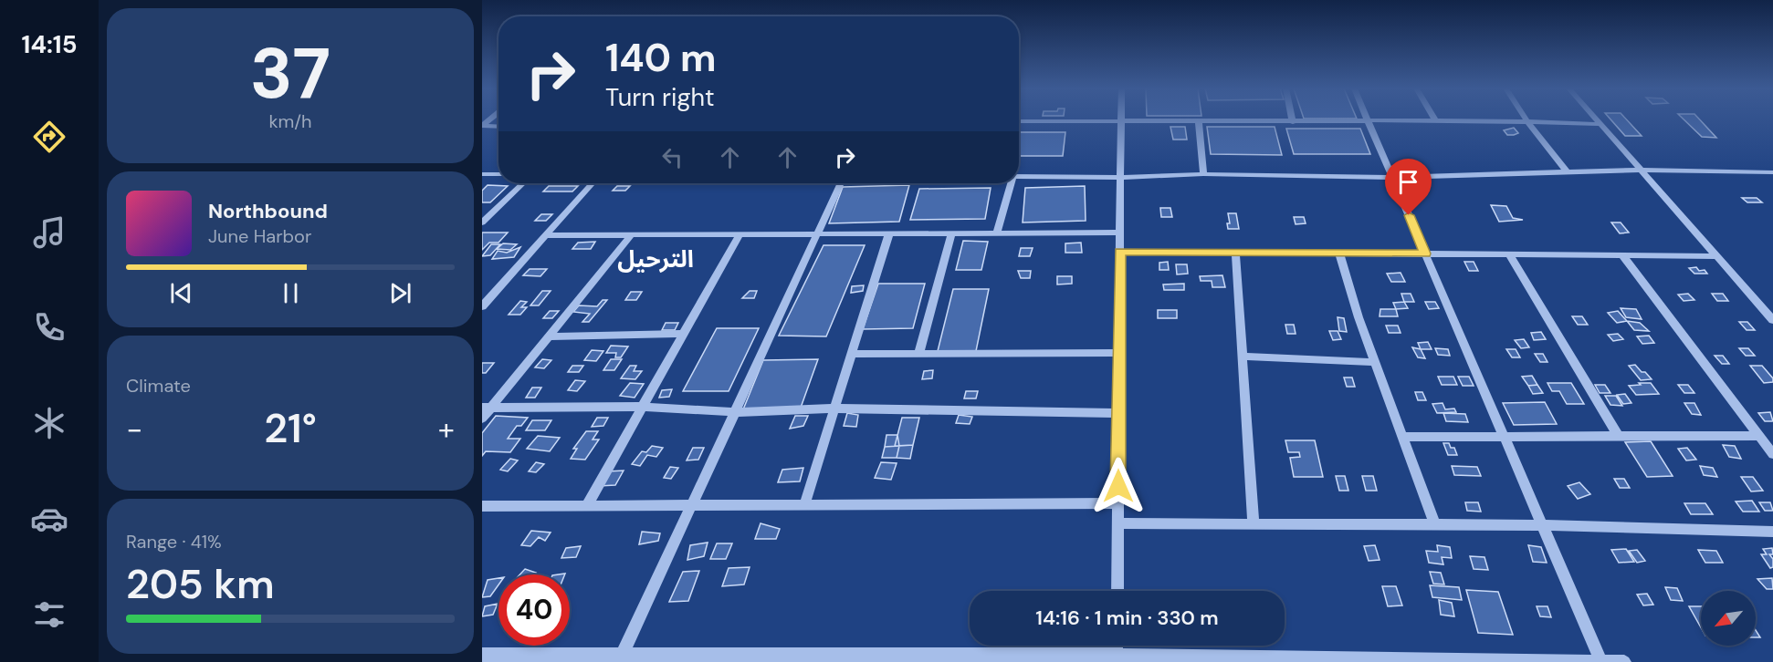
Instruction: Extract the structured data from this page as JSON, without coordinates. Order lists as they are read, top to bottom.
{
  "districts": ["الترحيل"],
  "north": "bottom left",
  "page": {
    "tabs": "14:15",
    "tile": [
      ["37", "km/h"],
      "Climate",
      ["Range · 41%", "205 km"]
    ],
    "turn": ["140 m", "Turn right"],
    "song": ["Northbound", "June Harbor"],
    "heat": ["−", "21°", "+"],
    "limit": "40",
    "trip": "14:16 · 1 min · 330 m"
  }
}
